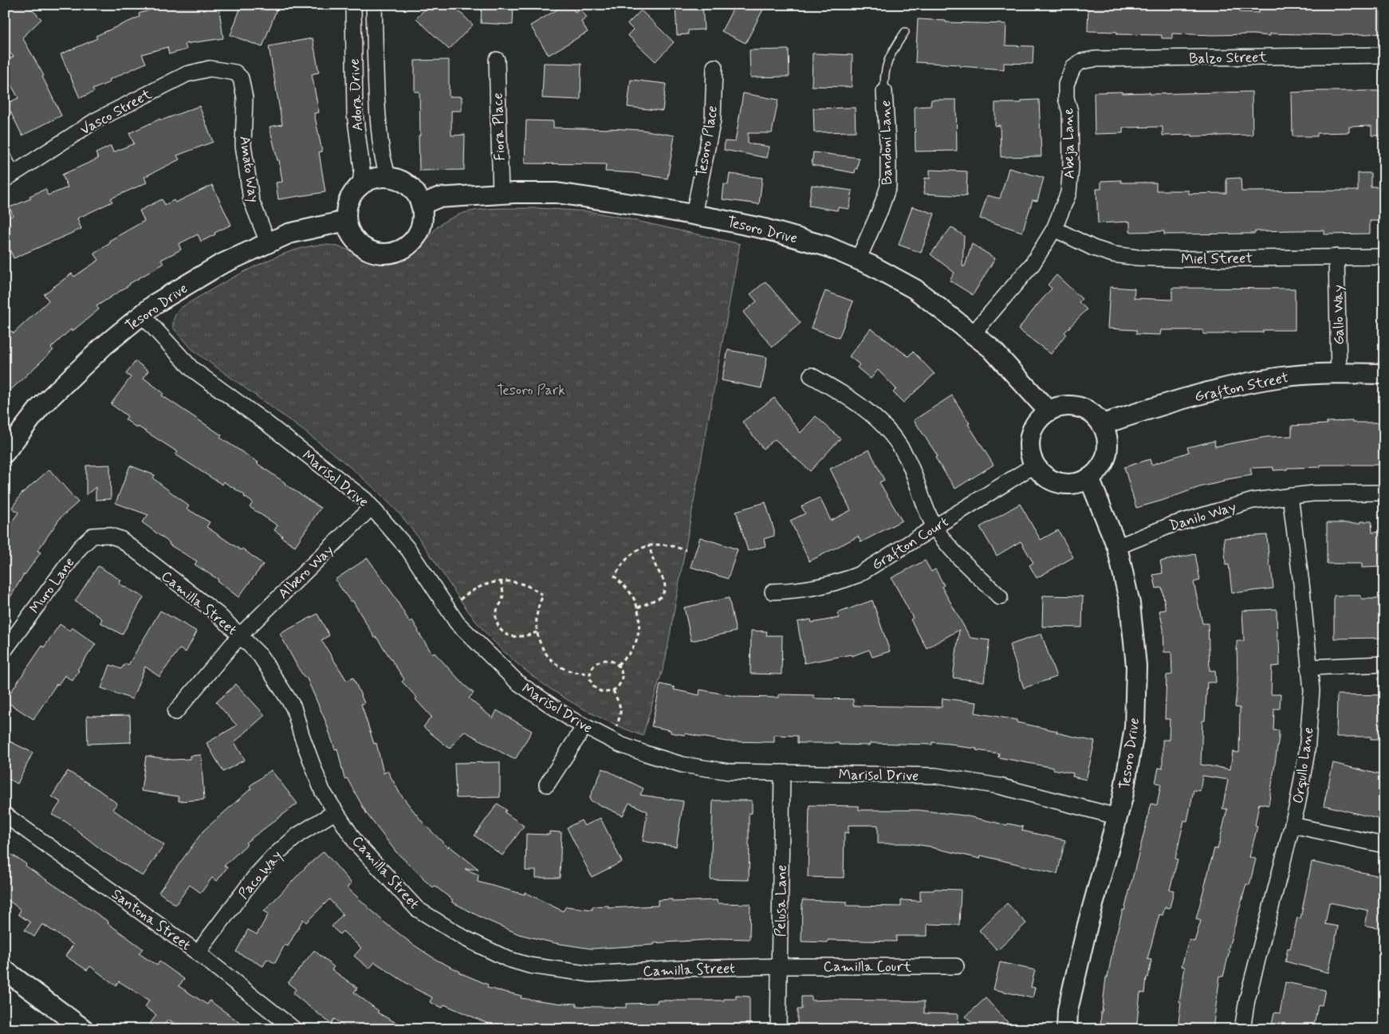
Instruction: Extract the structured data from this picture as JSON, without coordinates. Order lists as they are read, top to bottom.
{
  "streets": {
    "street": [
      "Balzo Street",
      "Adora Drive",
      "Vasco Street",
      "Fiora Place",
      "Tesoro Place",
      "Bandoni Lane",
      "Abeja Lane",
      "Amato Way",
      "Tesoro Drive",
      "Miel Street",
      "Gallo Way",
      "Grafton Street",
      "Marisol Drive",
      "Danilo Way",
      "Grafton Court",
      "Albero Way",
      "Muro Lane",
      "Camilla Street",
      "Orqullo Lane",
      "Paco Way",
      "Pelusa Lane",
      "Santona Street",
      "Camilla Court"
    ]
  },
  "crossings": [
    ["Balzo Street", "Abeja Lane"],
    ["Adora Drive", "Tesoro Drive"],
    ["Vasco Street", "Amato Way"],
    ["Fiora Place", "Tesoro Drive"],
    ["Tesoro Place", "Tesoro Drive"],
    ["Bandoni Lane", "Tesoro Drive"],
    ["Abeja Lane", "Tesoro Drive"],
    ["Abeja Lane", "Miel Street"],
    ["Amato Way", "Tesoro Drive"],
    ["Tesoro Drive", "Grafton Street"],
    ["Tesoro Drive", "Marisol Drive"],
    ["Tesoro Drive", "Danilo Way"],
    ["Tesoro Drive", "Grafton Court"],
    ["Miel Street", "Gallo Way"],
    ["Gallo Way", "Grafton Street"],
    ["Grafton Street", "Grafton Court"],
    ["Marisol Drive", "Albero Way"],
    ["Marisol Drive", "Pelusa Lane"],
    ["Danilo Way", "Orqullo Lane"],
    ["Albero Way", "Camilla Street"],
    ["Muro Lane", "Camilla Street"],
    ["Camilla Street", "Paco Way"],
    ["Camilla Street", "Pelusa Lane"],
    ["Camilla Street", "Camilla Court"],
    ["Paco Way", "Santona Street"],
    ["Pelusa Lane", "Camilla Court"]
  ],
  "parks": ["Tesoro Park"]
}
